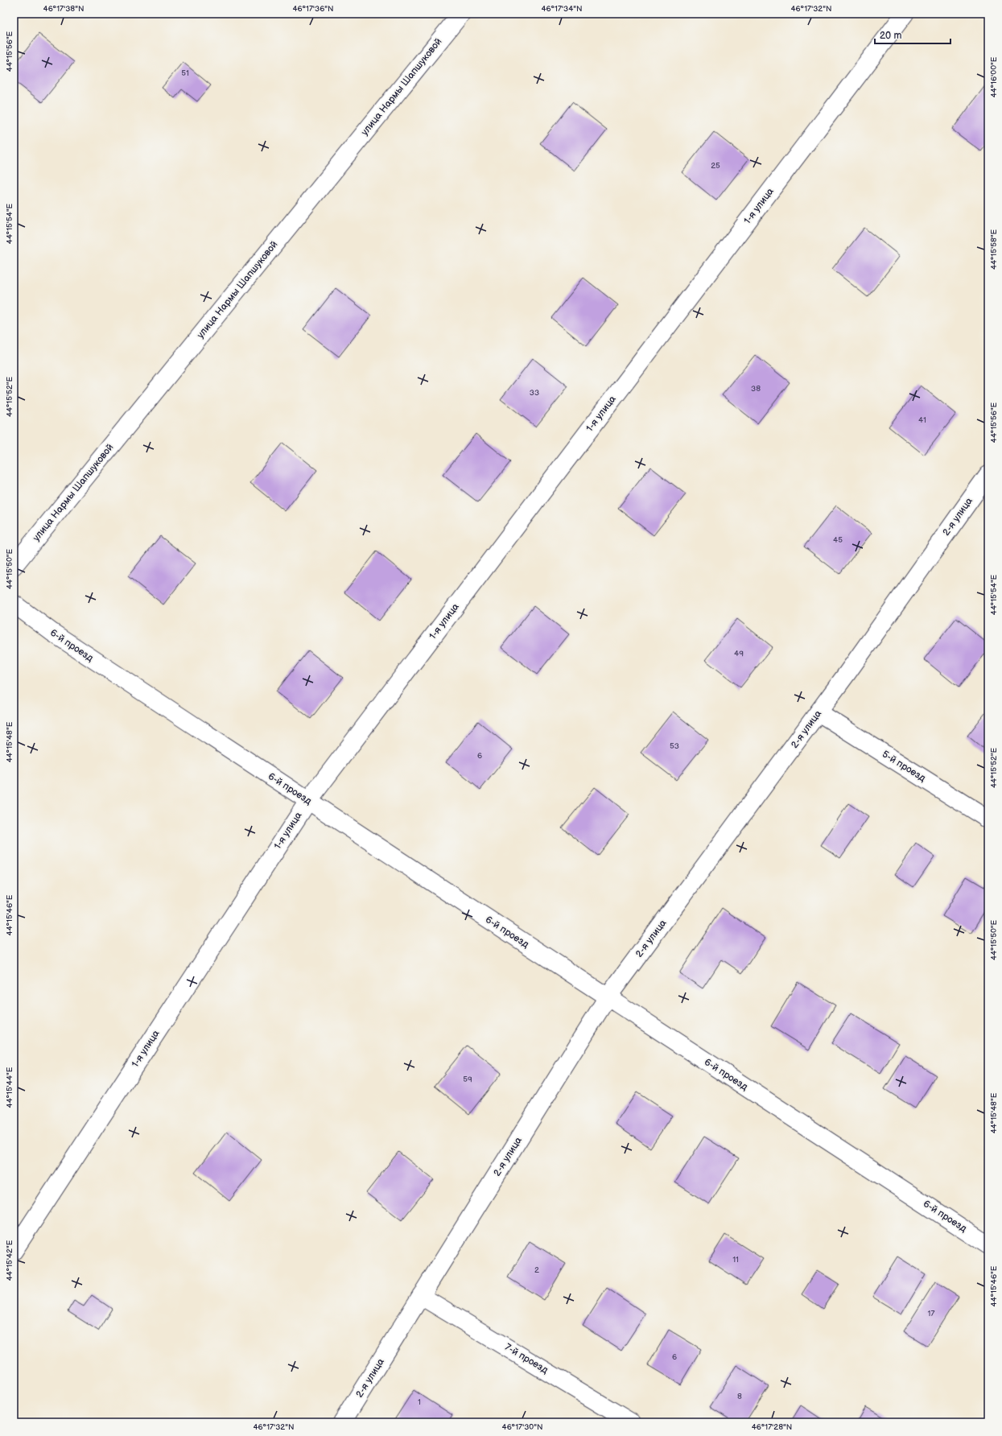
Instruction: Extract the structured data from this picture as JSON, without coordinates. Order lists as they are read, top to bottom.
{
  "streets": {
    "street": [
      "улица Нармы Шапшуковой",
      "1-я улица",
      "2-я улица",
      "6-й проезд",
      "5-й проезд",
      "7-й проезд"
    ]
  },
  "crossings": [
    ["1-я улица", "6-й проезд"],
    ["2-я улица", "6-й проезд"],
    ["2-я улица", "5-й проезд"],
    ["2-я улица", "7-й проезд"]
  ],
  "house_numbers": [
    "51",
    "25",
    "38",
    "33",
    "41",
    "45",
    "49",
    "53",
    "6",
    "59",
    "11",
    "2",
    "17",
    "6",
    "8",
    "1"
  ],
  "scale_bar": "20 m",
  "coordinates": [
    "46°17'38\"N",
    "46°17'36\"N",
    "46°17'34\"N",
    "46°17'32\"N",
    "44°15'56\"E",
    "44°16'00\"E",
    "44°15'54\"E",
    "44°15'58\"E",
    "44°15'52\"E",
    "44°15'50\"E",
    "44°15'48\"E",
    "44°15'46\"E",
    "44°15'44\"E",
    "44°15'42\"E",
    "46°17'30\"N",
    "46°17'28\"N"
  ]
}
